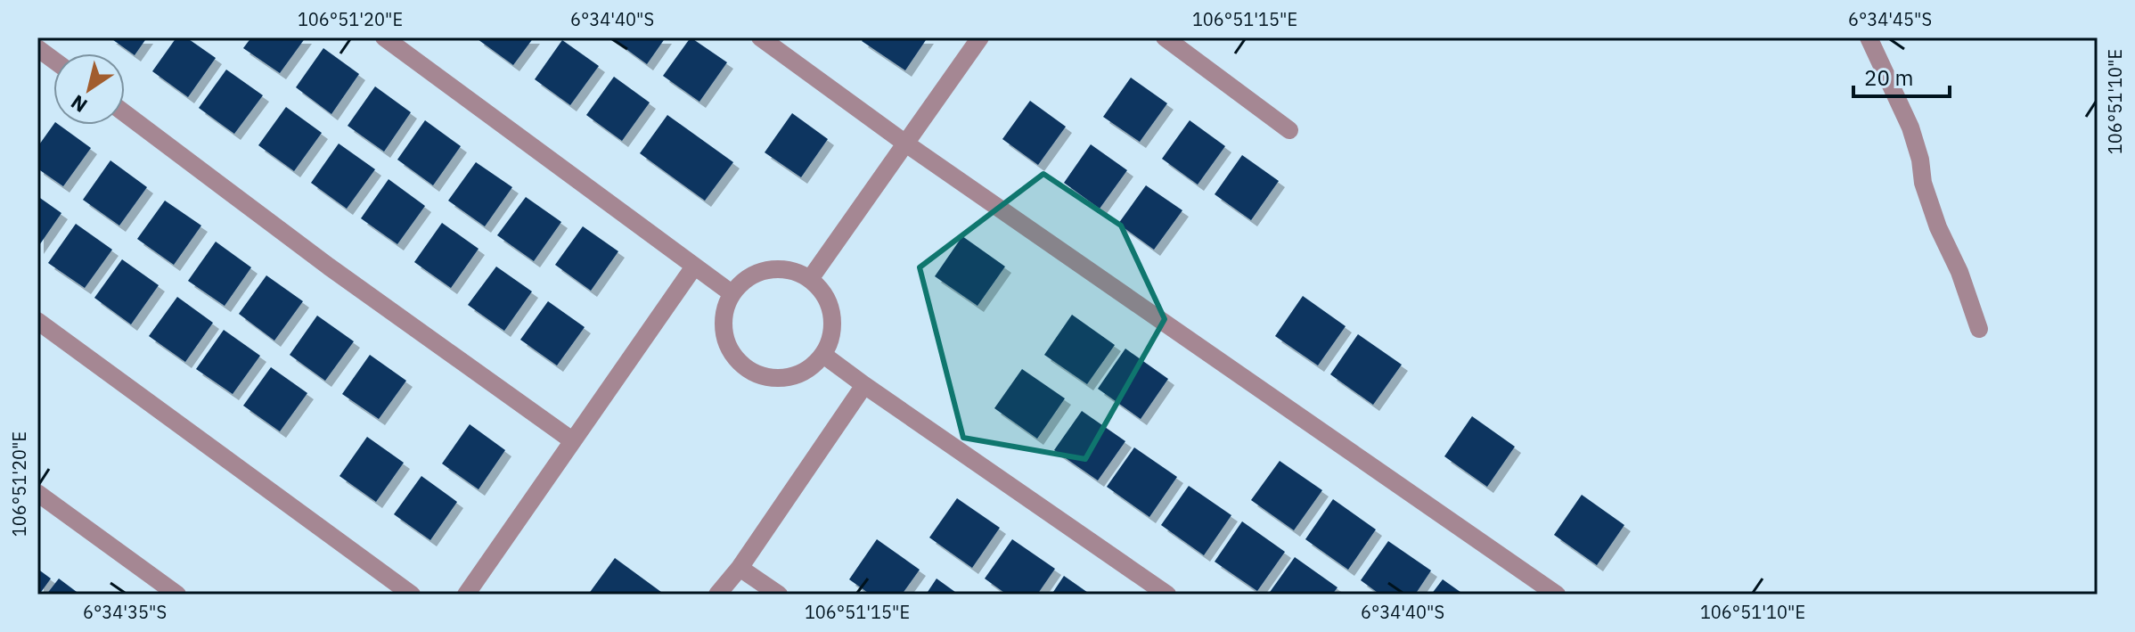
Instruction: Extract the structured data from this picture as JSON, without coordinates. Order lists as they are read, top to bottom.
{
  "scale_bar": "20 m",
  "north": "bottom left",
  "coordinates": [
    "106°51'20\"E",
    "6°34'40\"S",
    "106°51'15\"E",
    "6°34'45\"S",
    "106°51'10\"E",
    "6°34'35\"S"
  ]
}
